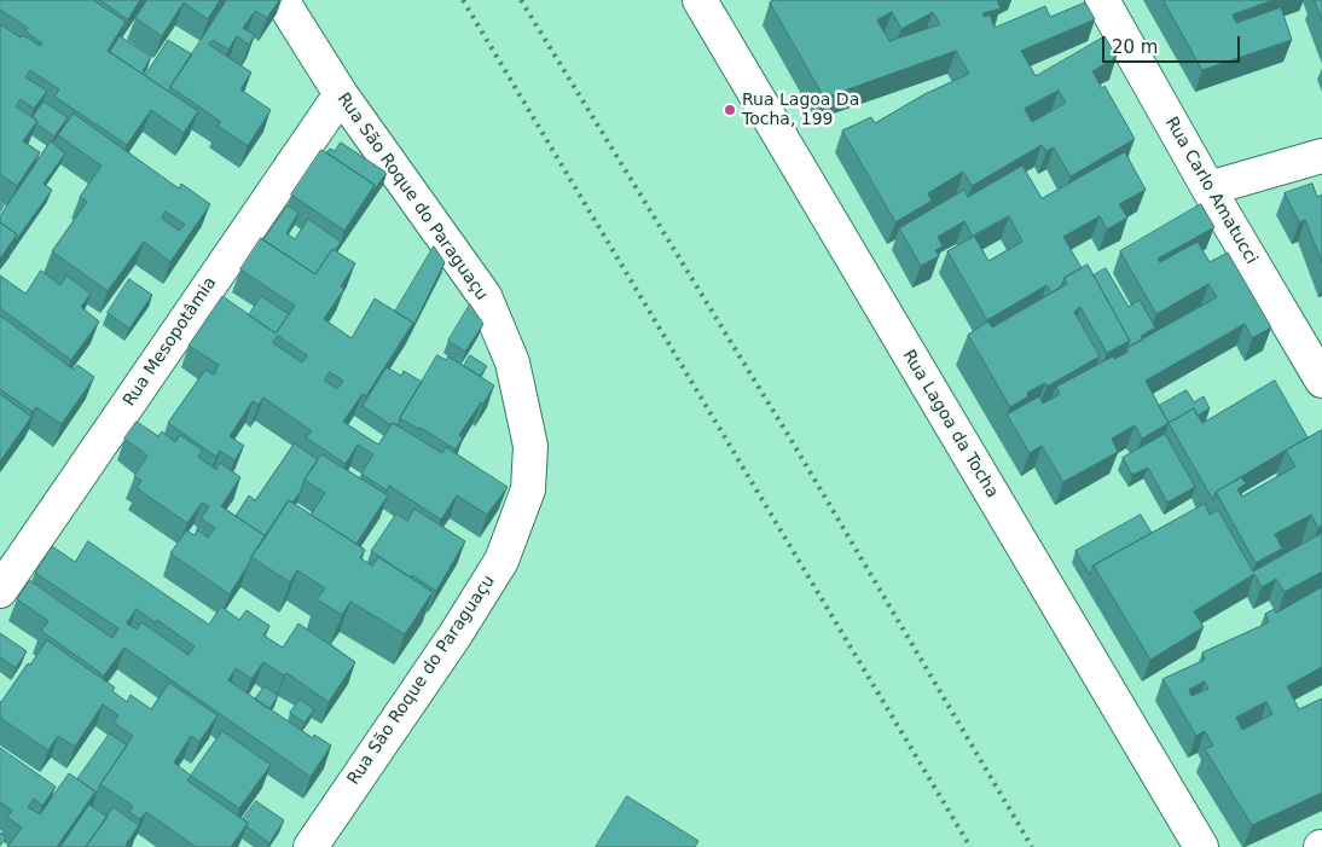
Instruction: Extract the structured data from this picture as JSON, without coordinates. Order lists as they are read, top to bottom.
{
  "streets": {
    "street": [
      "Rua Carlo Amatucci",
      "Rua São Roque do Paraguaçu",
      "Rua Mesopotâmia",
      "Rua Lagoa da Tocha"
    ]
  },
  "crossings": [
    ["Rua São Roque do Paraguaçu", "Rua Mesopotâmia"]
  ],
  "places": ["Rua Lagoa Da Tocha, 199"],
  "scale_bar": "20 m"
}
